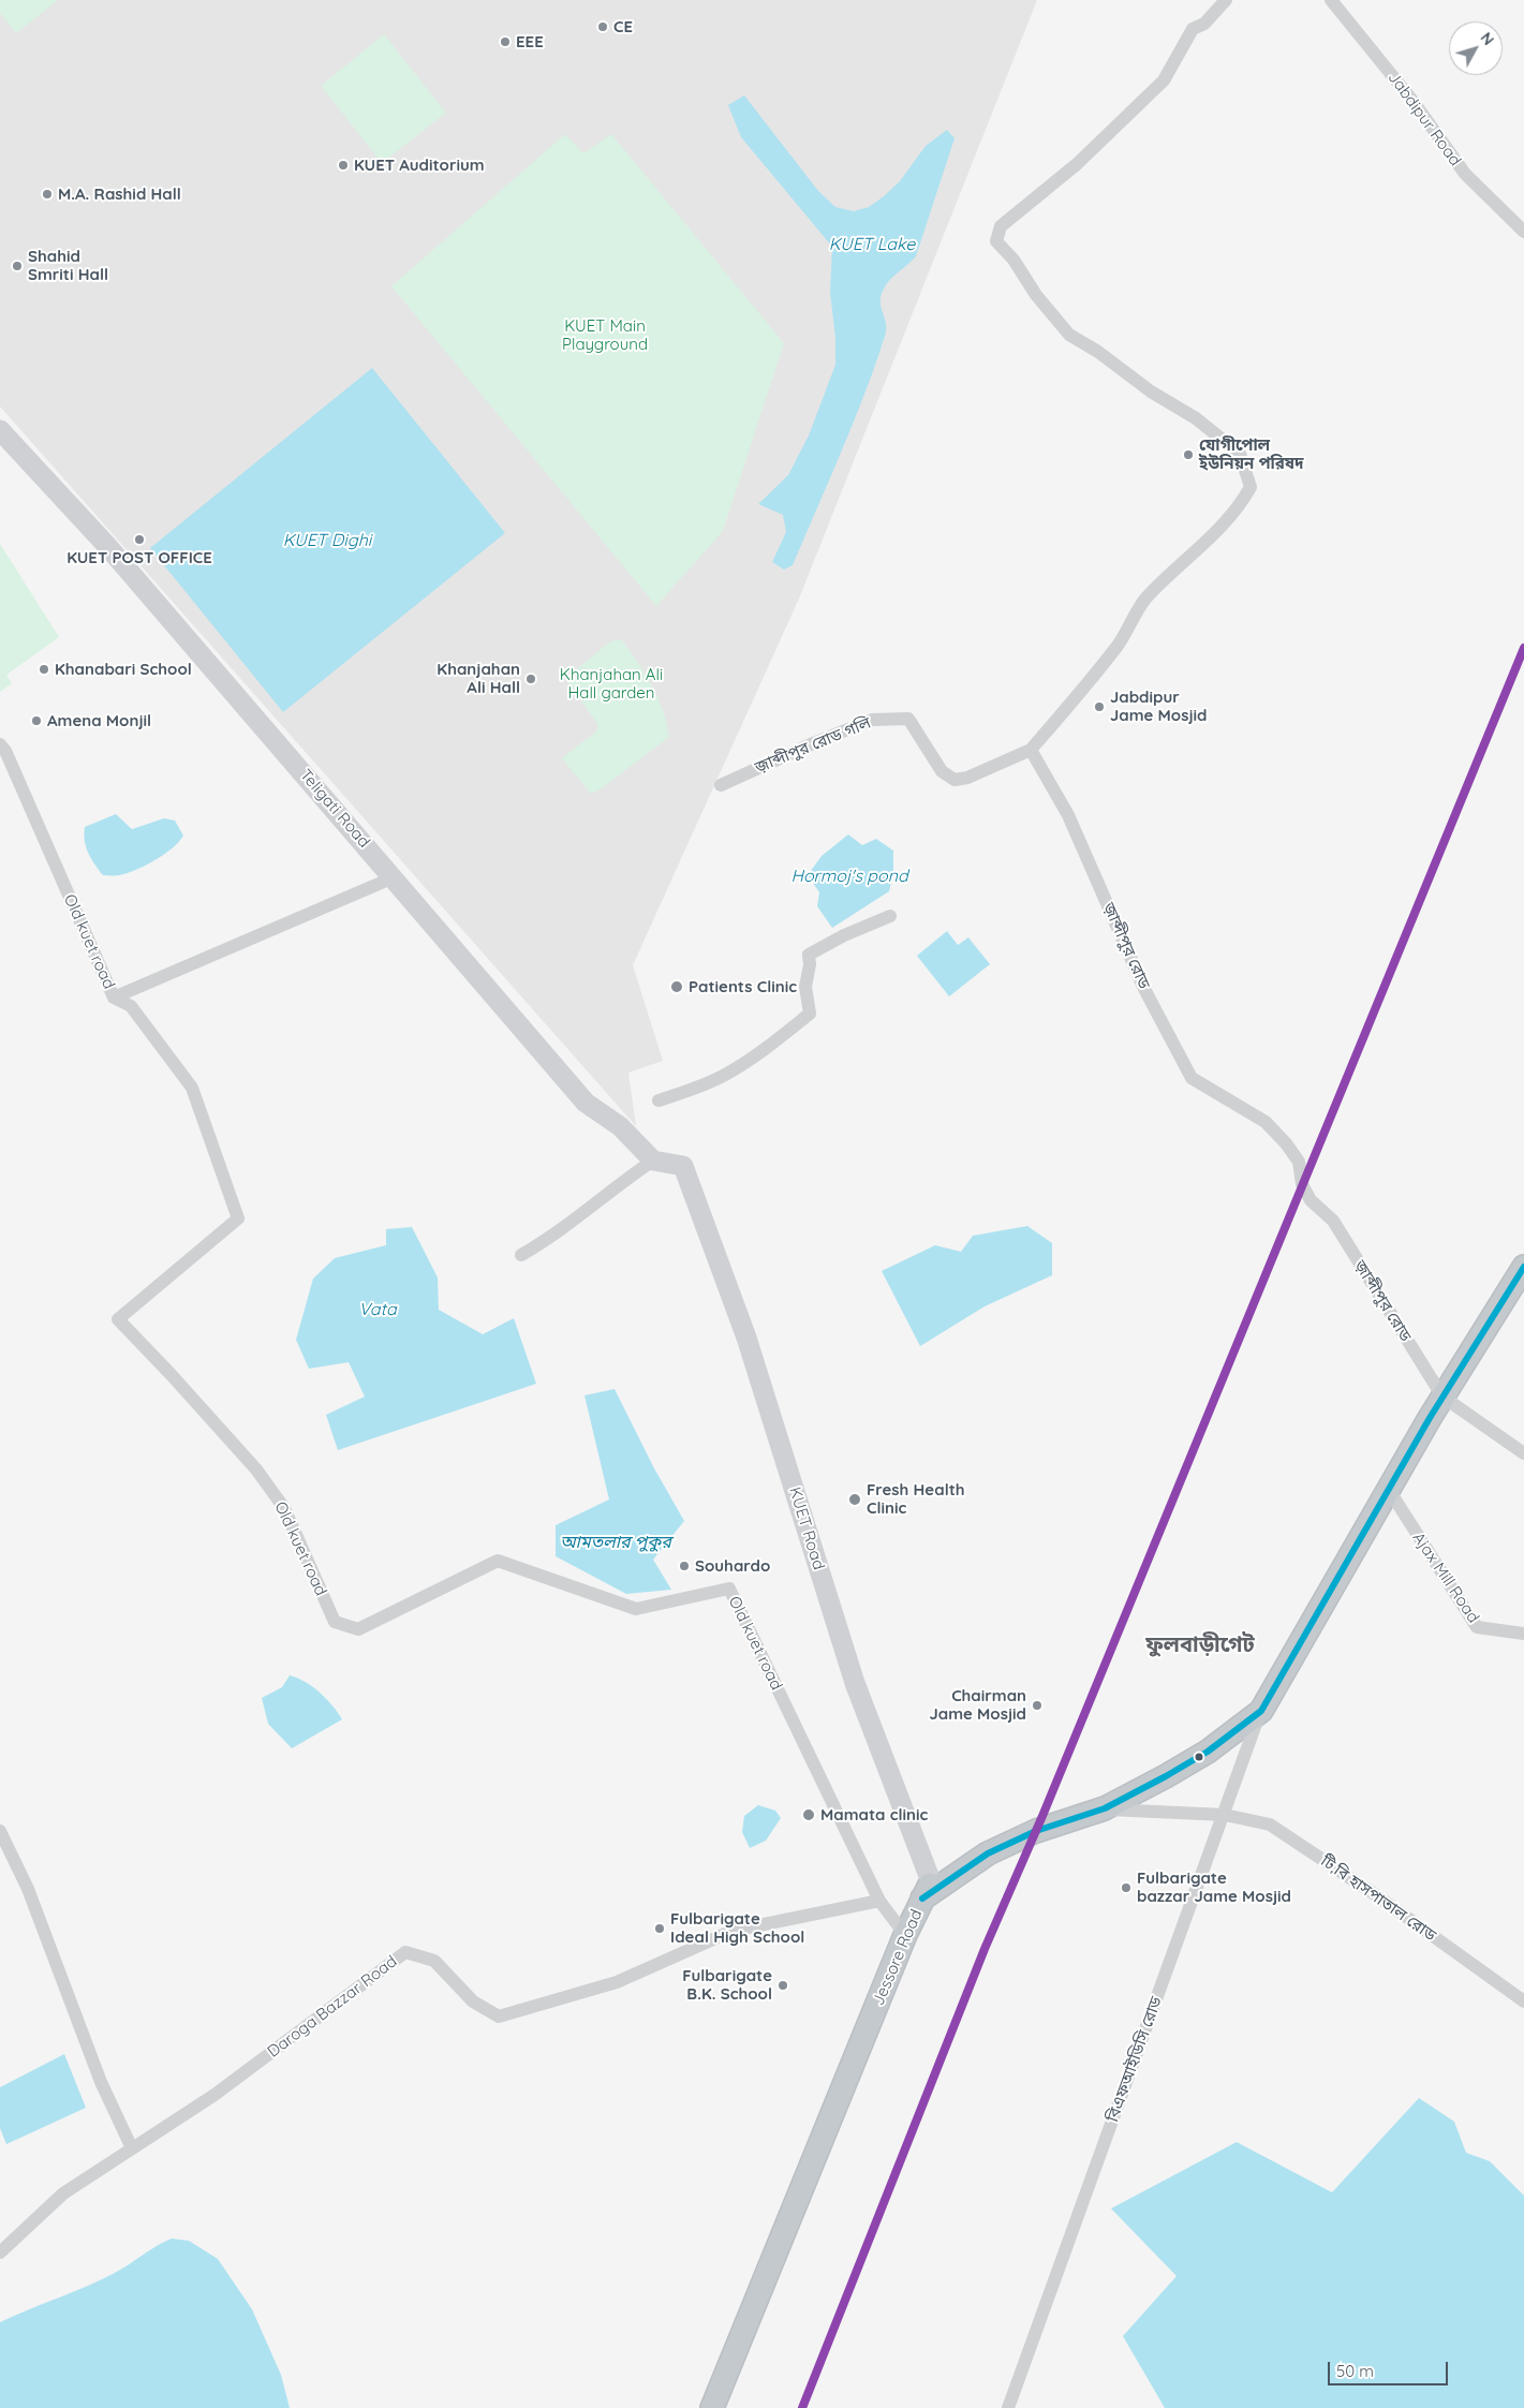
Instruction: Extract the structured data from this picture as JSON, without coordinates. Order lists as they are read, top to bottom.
{
  "streets": {
    "highway": ["Jessore Road"],
    "main road": ["Teligati Road", "KUET Road"],
    "street": [
      "Jabdipur Road",
      "জ়াব্দীপুর রোড গলি",
      "Old kuet road",
      "জ়াব্দীপুর রোড",
      "Ajax Mill Road",
      "টি,বি হাসপাতাল রোড",
      "Daroga Bazzar Road",
      "বিএফআইডিসি রোড"
    ]
  },
  "crossings": [
    ["জ়াব্দীপুর রোড গলি", "জ়াব্দীপুর রোড"],
    ["Teligati Road", "KUET Road"],
    ["Old kuet road", "Jessore Road"],
    ["Old kuet road", "Daroga Bazzar Road"],
    ["KUET Road", "Jessore Road"],
    ["টি,বি হাসপাতাল রোড", "বিএফআইডিসি রোড"]
  ],
  "districts": ["ফুলবাড়ীগেট"],
  "water": [
    "KUET Lake",
    "KUET Dighi",
    "Hormoj's pond",
    "Vata",
    "আমতলার পুকুর"
  ],
  "parks": ["KUET Main Playground", "Khanjahan Ali Hall garden"],
  "places": [
    "CE",
    "EEE",
    "KUET Auditorium",
    "M.A. Rashid Hall",
    "Shahid Smriti Hall",
    "যোগীপোল ইউনিয়ন পরিষদ",
    "KUET POST OFFICE",
    "Khanabari School",
    "Khanjahan Ali Hall",
    "Jabdipur Jame Mosjid",
    "Amena Monjil",
    "Patients Clinic",
    "Fresh Health Clinic",
    "Souhardo",
    "Chairman Jame Mosjid",
    "Mamata clinic",
    "Fulbarigate bazzar Jame Mosjid",
    "Fulbarigate Ideal High School",
    "Fulbarigate B.K. School"
  ],
  "scale_bar": "50 m",
  "north": "top right"
}
